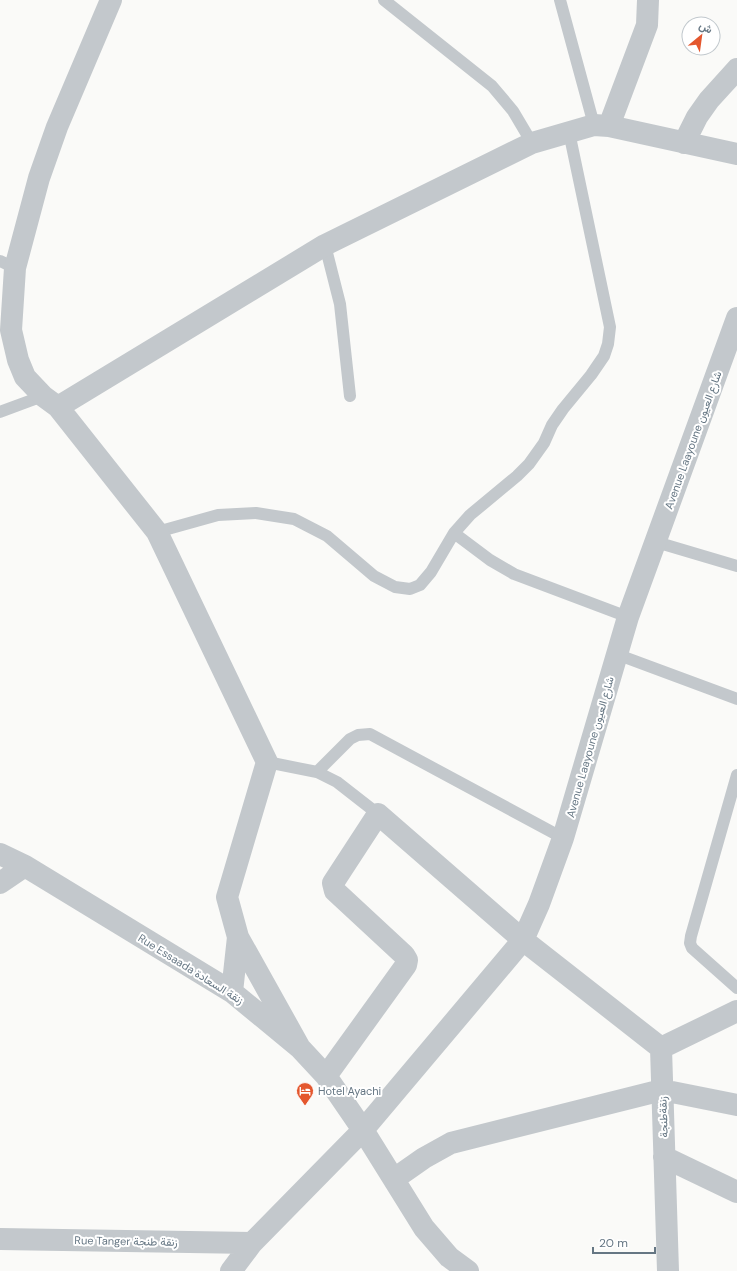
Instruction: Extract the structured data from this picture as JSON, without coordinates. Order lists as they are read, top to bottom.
{
  "streets": {
    "street": [
      "Avenue Laayoune شارع العيون",
      "Rue Essaada زنقة السعادة",
      "زنقةطنجة",
      "Rue Tanger زنقة طنجة"
    ]
  },
  "crossings": [
    ["Avenue Laayoune شارع العيون", "Rue Essaada زنقة السعادة"],
    ["Avenue Laayoune شارع العيون", "Rue Tanger زنقة طنجة"]
  ],
  "places": {
    "hotel": ["Hotel Ayachi"]
  },
  "scale_bar": "20 m",
  "north": "top right"
}
